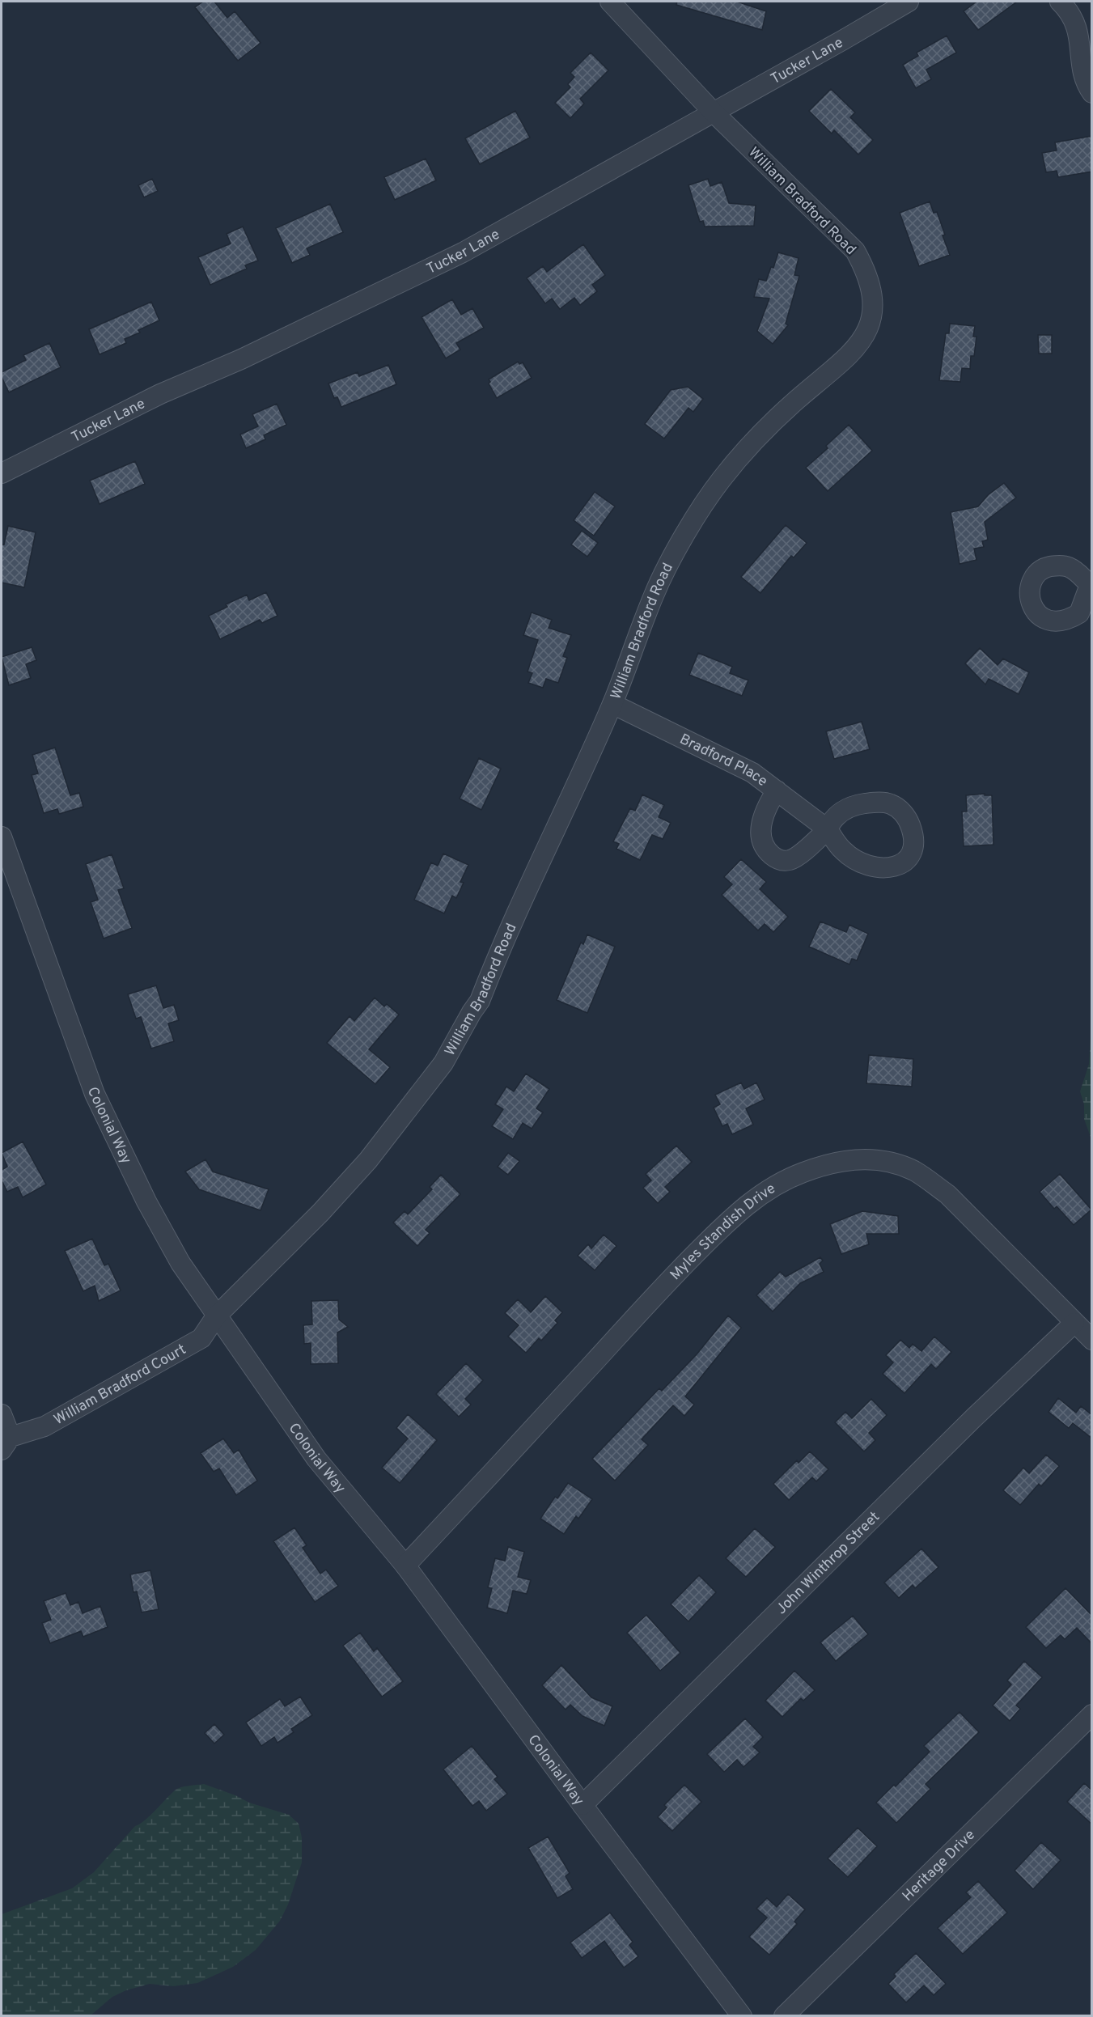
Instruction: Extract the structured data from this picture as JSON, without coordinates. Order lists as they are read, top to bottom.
{
  "streets": {
    "street": [
      "Tucker Lane",
      "William Bradford Road",
      "Bradford Place",
      "Colonial Way",
      "Myles Standish Drive",
      "William Bradford Court",
      "John Winthrop Street",
      "Heritage Drive"
    ]
  },
  "crossings": [
    ["Tucker Lane", "William Bradford Road"],
    ["William Bradford Road", "Bradford Place"],
    ["William Bradford Road", "Colonial Way"],
    ["William Bradford Road", "William Bradford Court"],
    ["Colonial Way", "Myles Standish Drive"],
    ["Colonial Way", "William Bradford Court"],
    ["Colonial Way", "John Winthrop Street"],
    ["Myles Standish Drive", "John Winthrop Street"]
  ]
}
